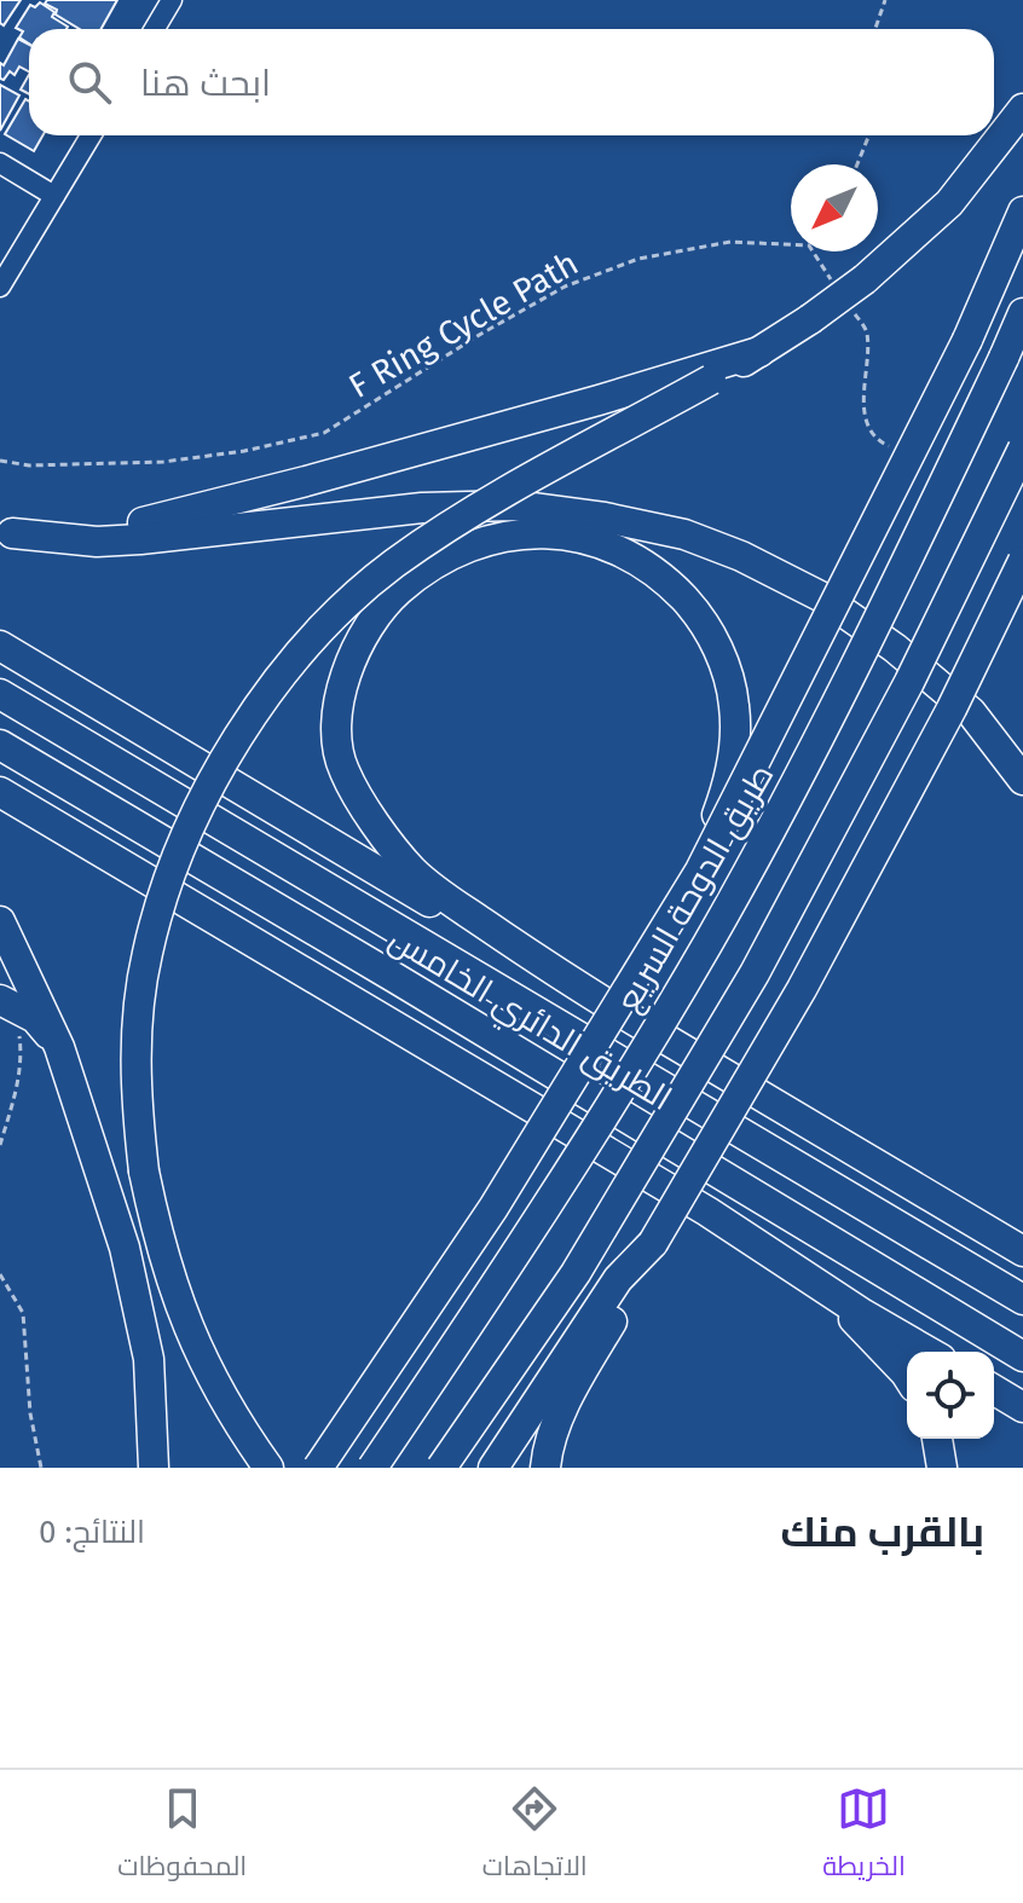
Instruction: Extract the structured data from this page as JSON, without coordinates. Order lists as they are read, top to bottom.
{
  "streets": {
    "highway": ["طريق الدوحة السريع", "الطريق الدائري الخامس"],
    "path": ["F Ring Cycle Path"]
  },
  "north": "bottom left",
  "page": {
    "search": "ابحث هنا",
    "heading": ["بالقرب منك", "النتائج: 0"],
    "nav": ["الخريطة", "الاتجاهات", "المحفوظات"]
  }
}
